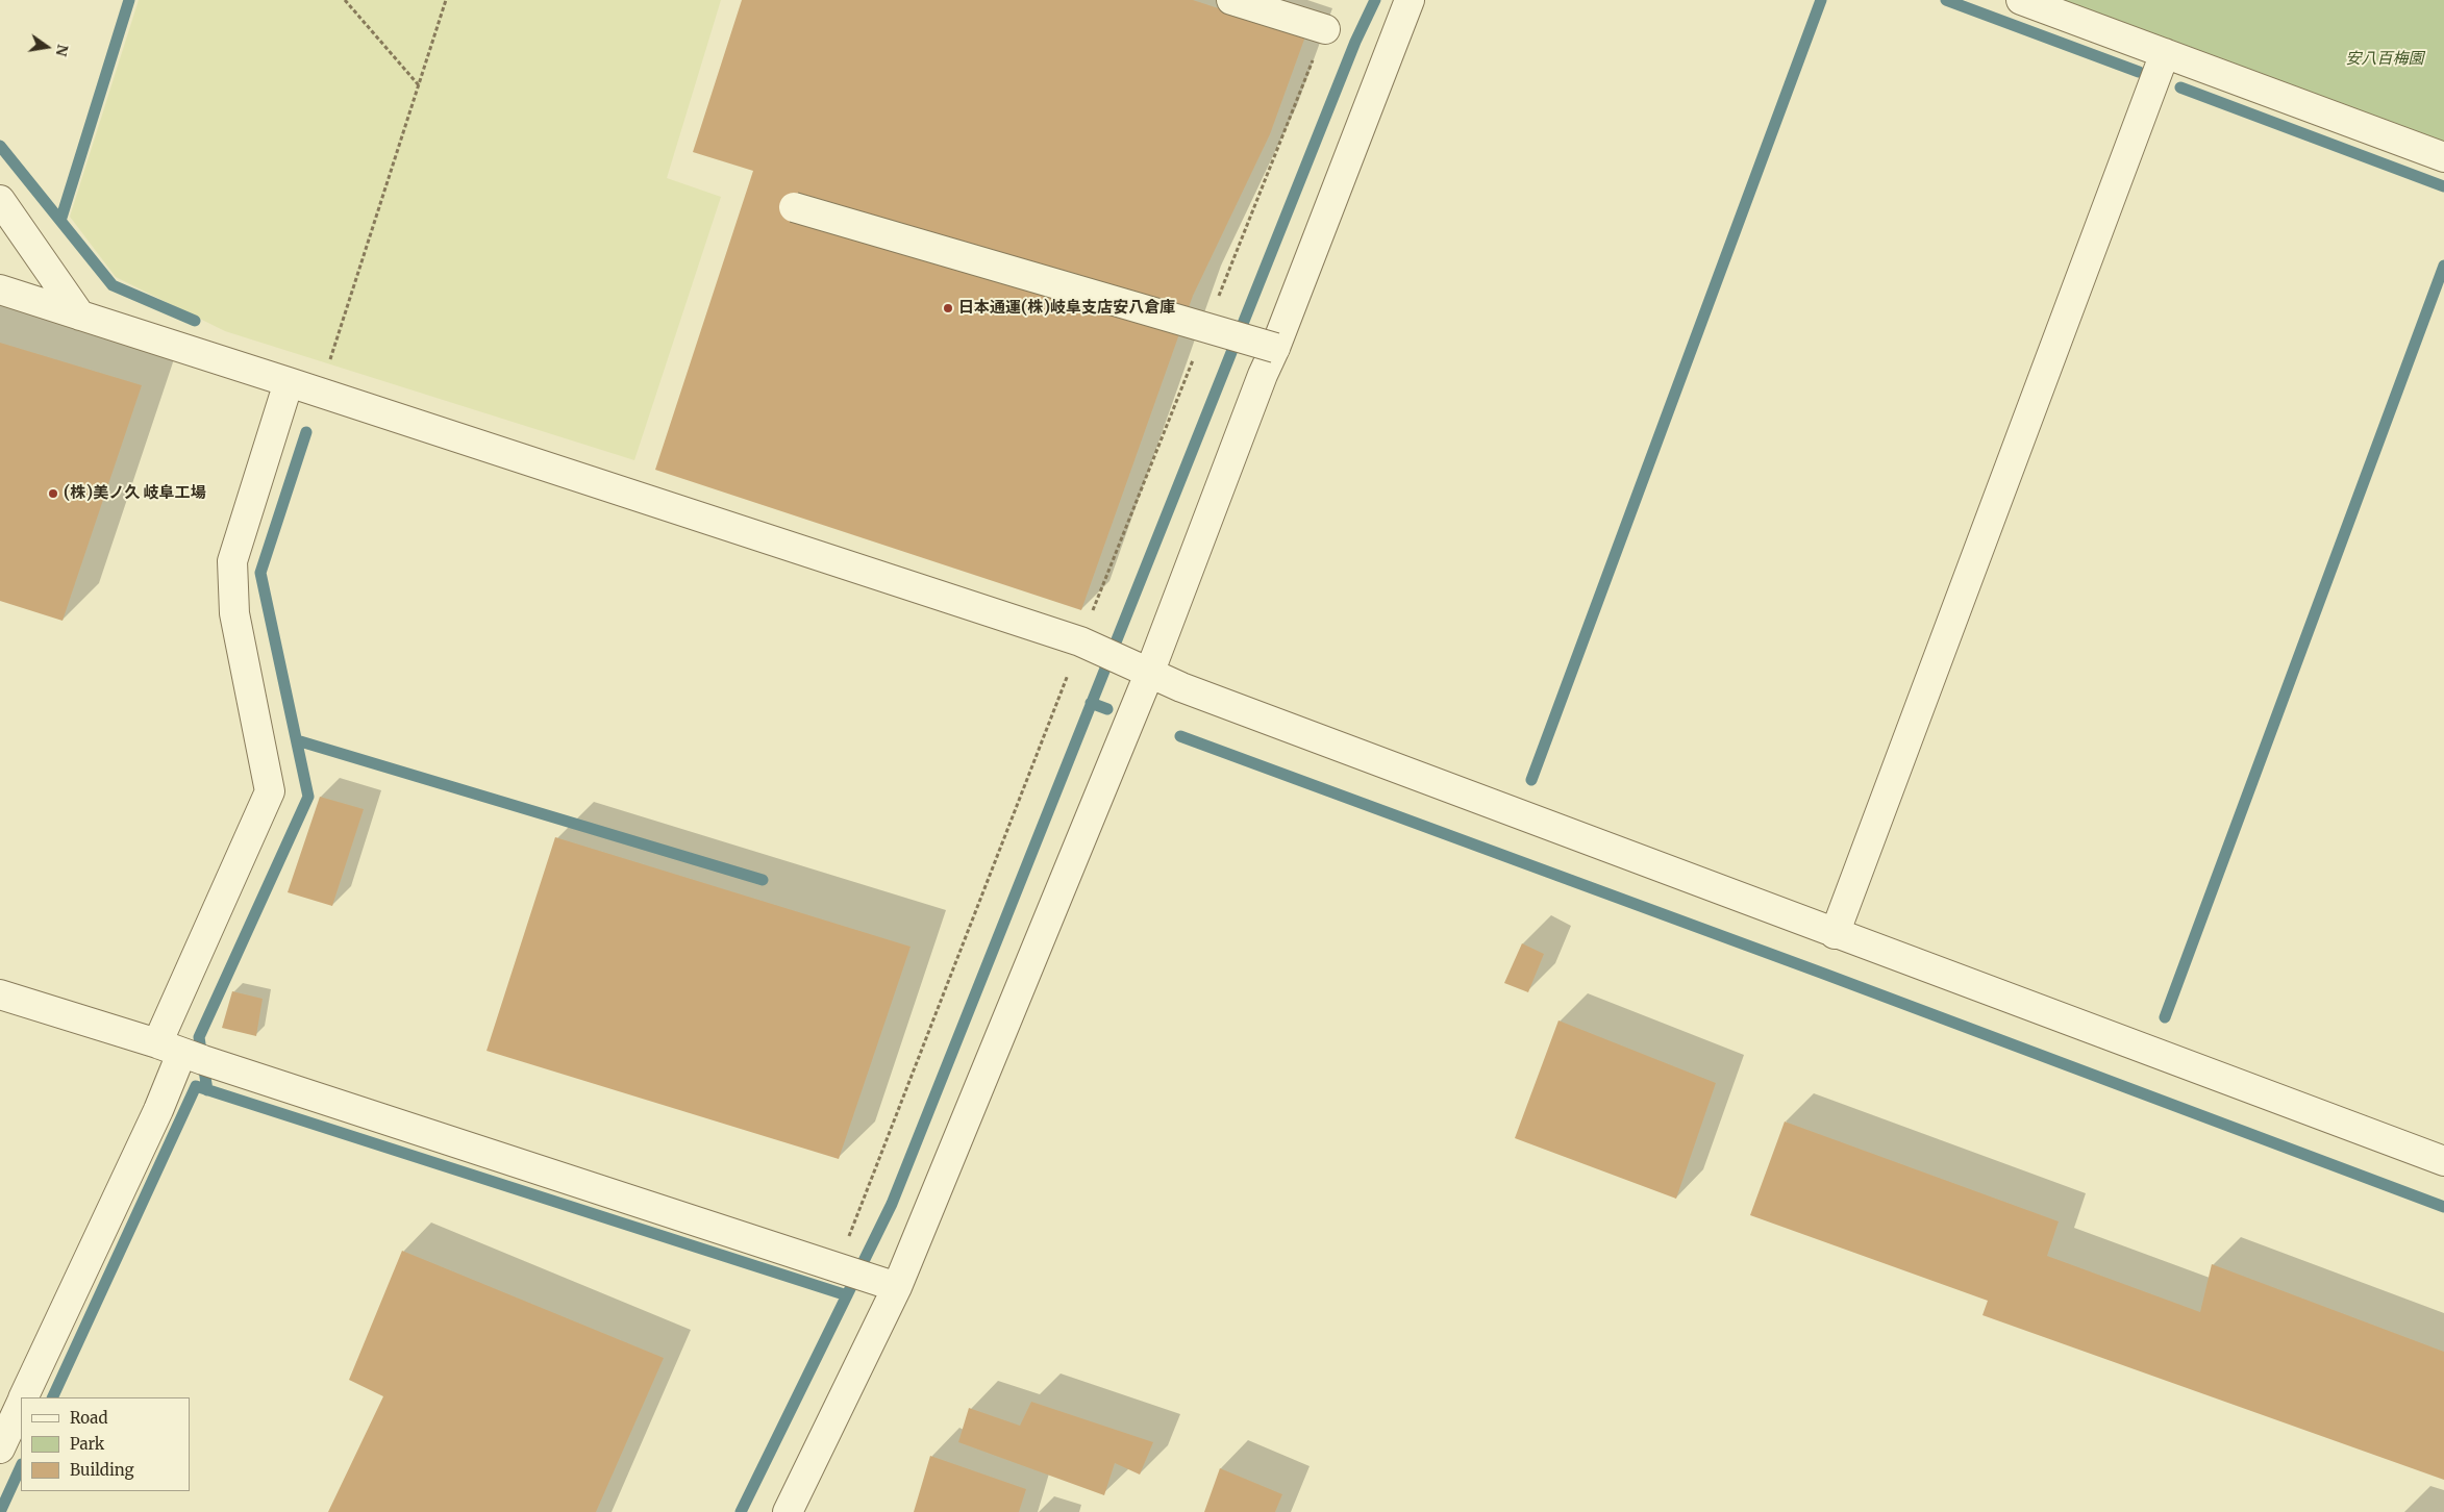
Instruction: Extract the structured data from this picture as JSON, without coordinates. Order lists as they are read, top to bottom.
{
  "parks": ["安八百梅園"],
  "places": ["日本通運(株)岐阜支店安八倉庫", "(株)美ノ久 岐阜工場"],
  "legend": ["Road", "Park", "Building"],
  "north": "right"
}
